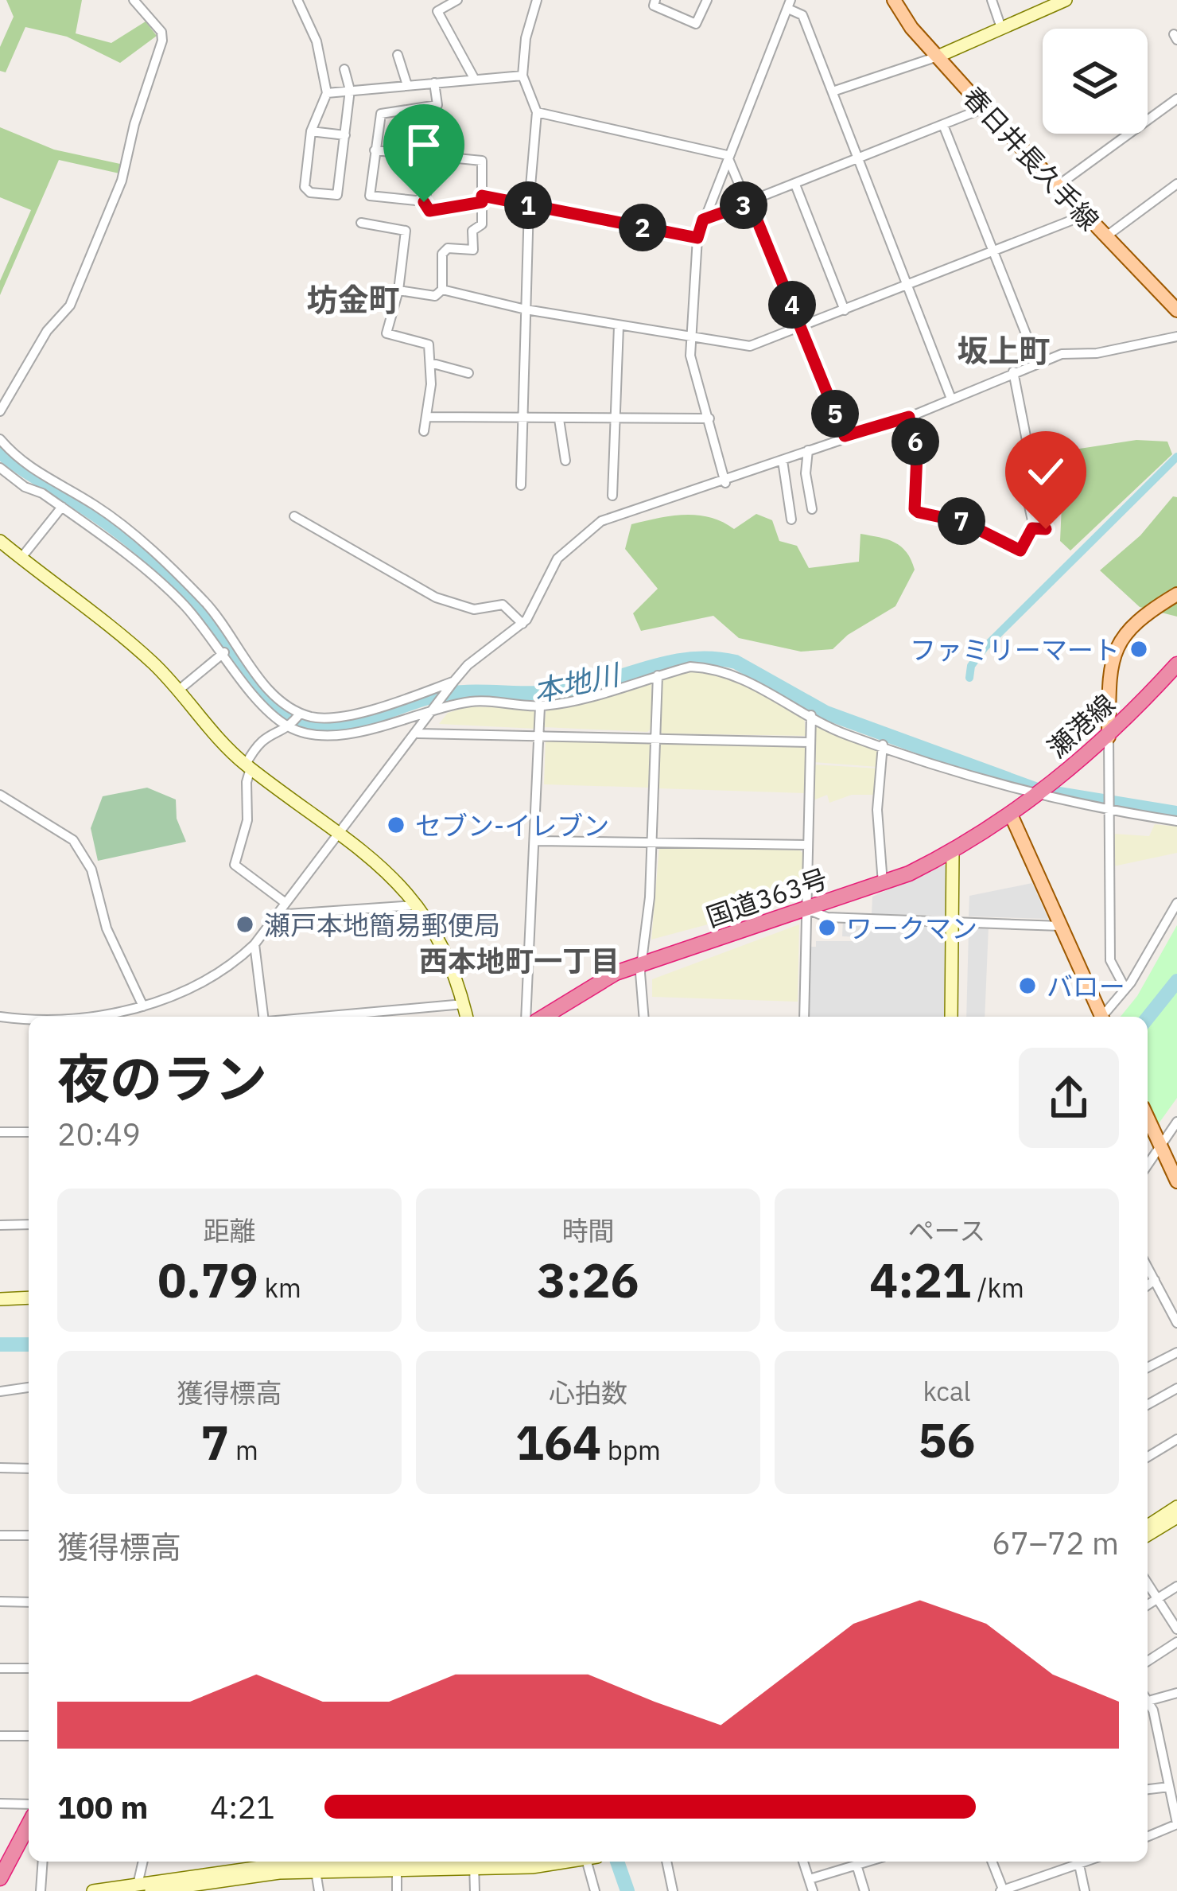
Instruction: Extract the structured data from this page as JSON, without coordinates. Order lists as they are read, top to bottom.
{
  "streets": {
    "highway": ["瀬港線", "国道363号"],
    "main road": ["春日井長久手線"]
  },
  "crossings": [
    ["瀬港線", "国道363号"]
  ],
  "districts": ["坊金町", "坂上町", "西本地町一丁目"],
  "water": ["本地川"],
  "places": [
    "ファミリーマート",
    "セブン-イレブン",
    "瀬戸本地簡易郵便局",
    "ワークマン",
    "バロー"
  ],
  "page": {
    "pins": [
      "1",
      "3",
      "2",
      "4",
      "5",
      "6",
      "7"
    ],
    "heading": ["夜のラン", "20:49"],
    "stats": [
      ["距離", "0.79 km"],
      ["時間", "3:26"],
      ["ペース", "4:21 /km"],
      ["獲得標高", "7 m"],
      ["心拍数", "164 bpm"],
      ["kcal", "56"]
    ],
    "chart": ["獲得標高", "67–72 m"],
    "list": [
      {
        "name": "100 m",
        "note": "4:21"
      }
    ]
  }
}
